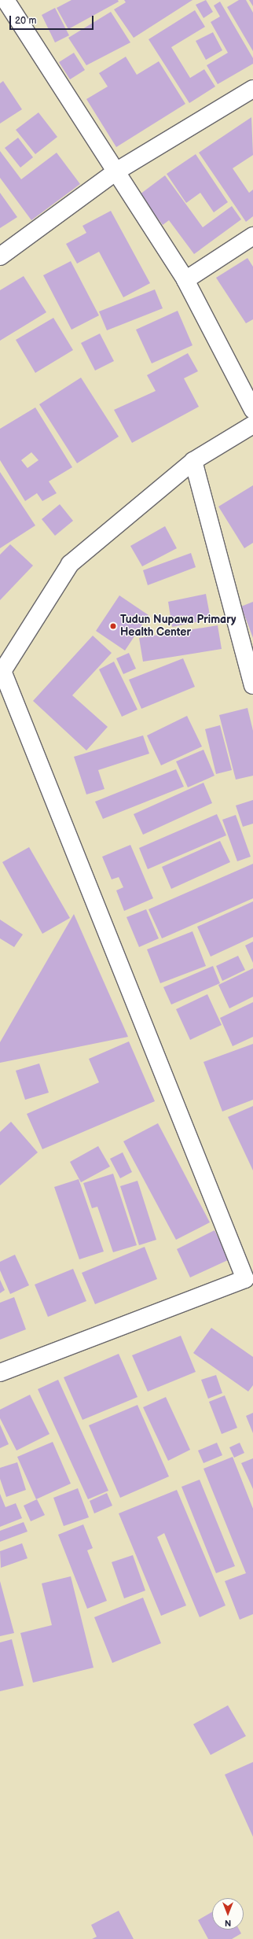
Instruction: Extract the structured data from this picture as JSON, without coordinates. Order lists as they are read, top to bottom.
{
  "places": ["Tudun Nupawa Primary Health Center"],
  "scale_bar": "20 m",
  "north": "bottom"
}
